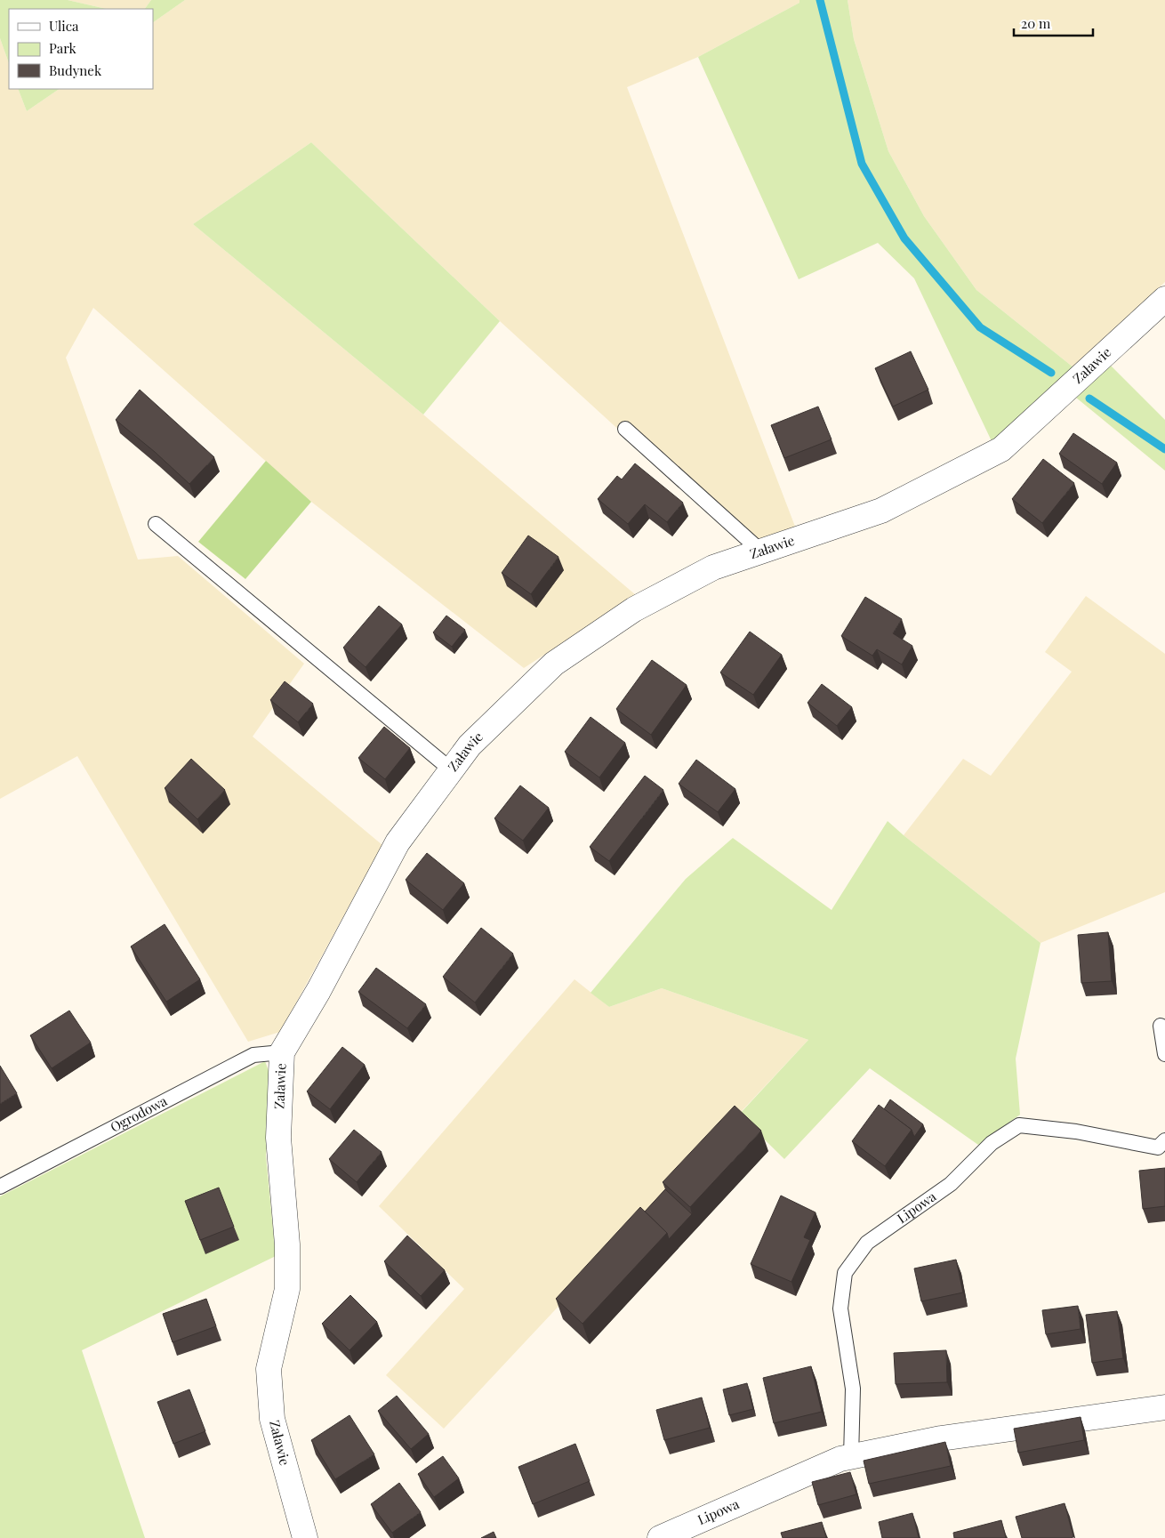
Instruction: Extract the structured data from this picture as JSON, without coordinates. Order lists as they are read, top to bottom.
{
  "streets": {
    "street": ["Załawie", "Lipowa"],
    "lane": ["Ogrodowa"]
  },
  "crossings": [
    ["Załawie", "Ogrodowa"]
  ],
  "legend": ["Ulica", "Park", "Budynek"],
  "scale_bar": "20 m"
}
